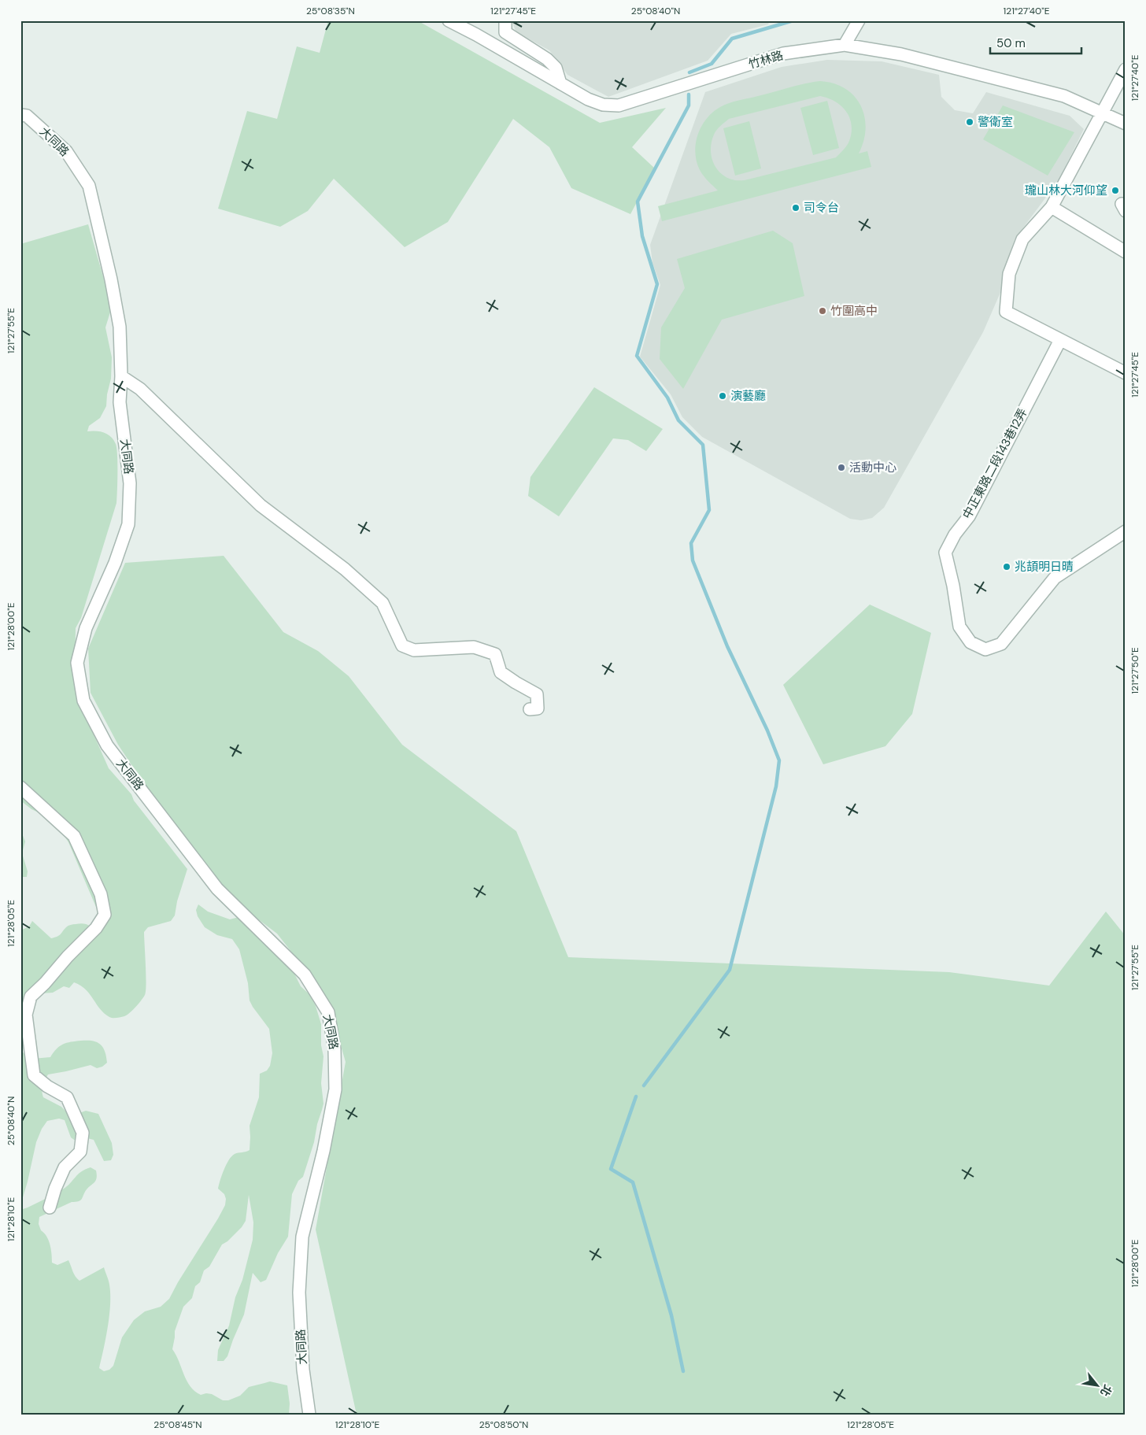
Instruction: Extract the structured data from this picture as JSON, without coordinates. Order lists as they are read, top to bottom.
{
  "streets": {
    "street": ["竹林路", "大同路", "中正東路二段143巷12弄"]
  },
  "places": [
    "警衛室",
    "瓏山林大河仰望",
    "司令台",
    "竹圍高中",
    "演藝廳",
    "活動中心",
    "兆頡明日晴"
  ],
  "scale_bar": "50 m",
  "north": "bottom right",
  "coordinates": [
    "25°08'35\"N",
    "121°27'45\"E",
    "25°08'40\"N",
    "121°27'40\"E",
    "121°27'55\"E",
    "121°28'00\"E",
    "121°27'50\"E",
    "121°28'05\"E",
    "121°28'10\"E",
    "25°08'45\"N",
    "25°08'50\"N"
  ]
}
